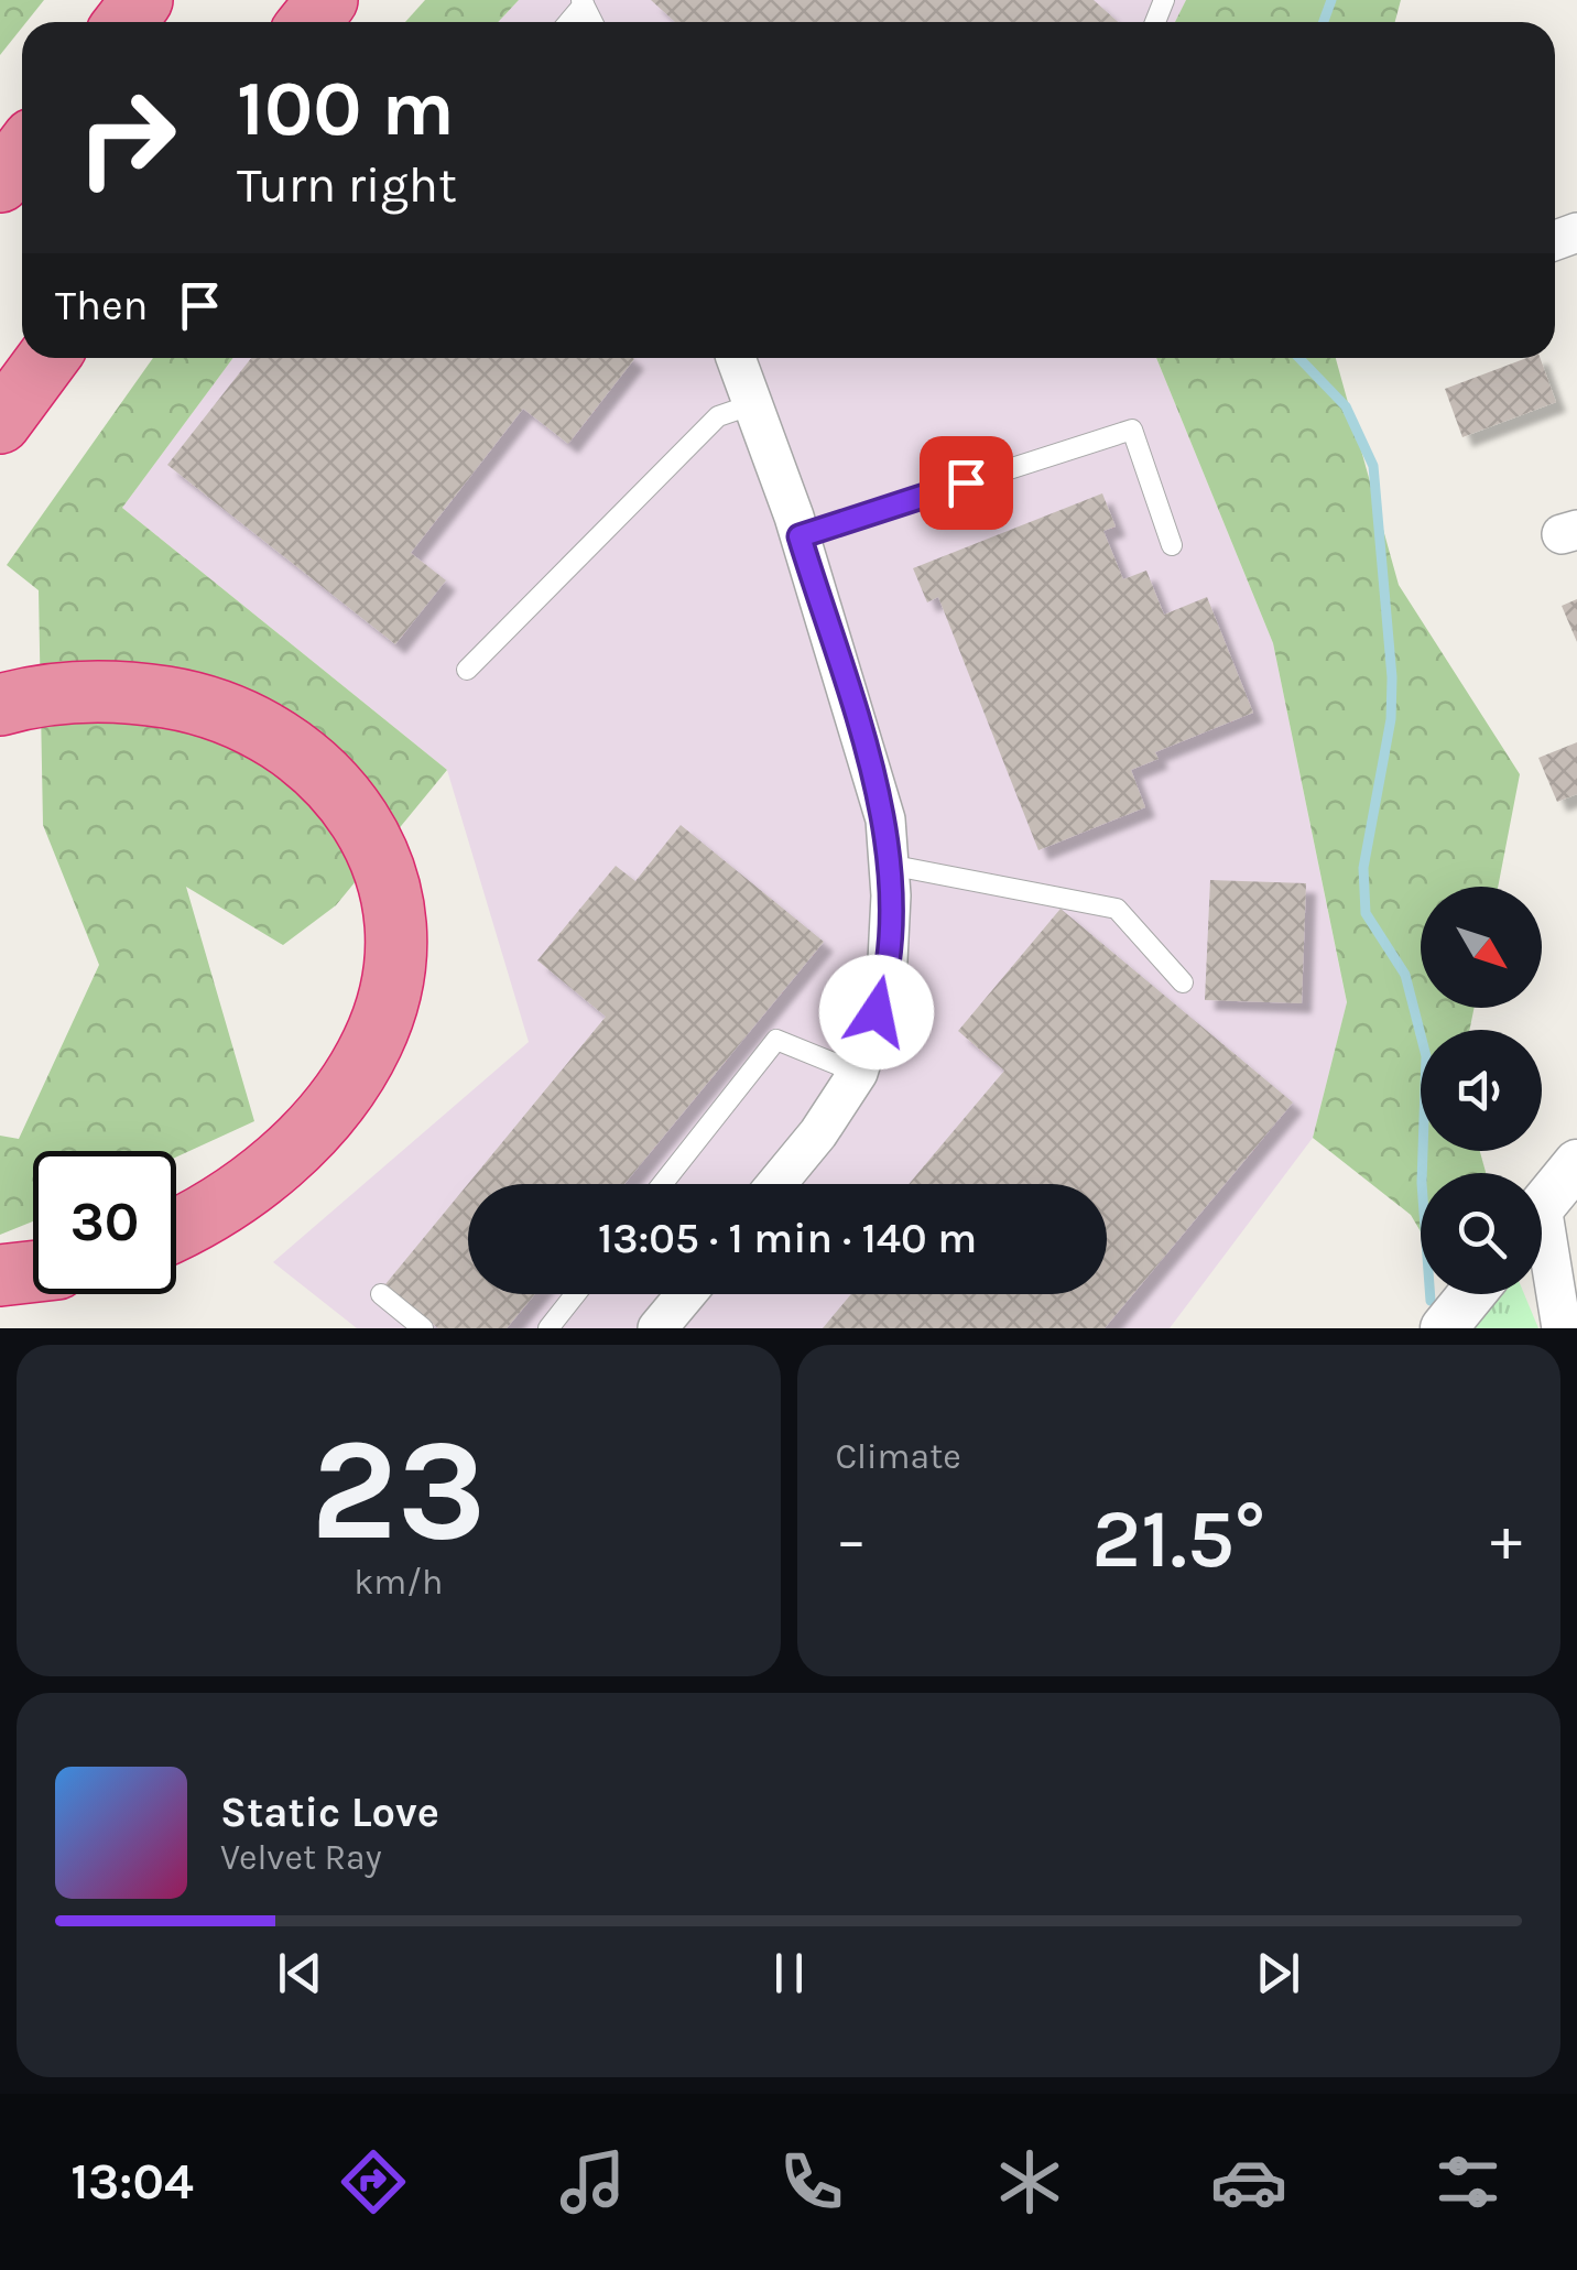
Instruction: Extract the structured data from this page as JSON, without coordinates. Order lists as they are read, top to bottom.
{
  "north": "bottom right",
  "page": {
    "turn": ["100 m", "Turn right"],
    "then": "Then",
    "limit": "30",
    "trip": "13:05 · 1 min · 140 m",
    "tile": [
      ["23", "km/h"],
      "Climate"
    ],
    "heat": ["−", "21.5°", "+"],
    "song": ["Static Love", "Velvet Ray"],
    "tabs": "13:04"
  }
}
